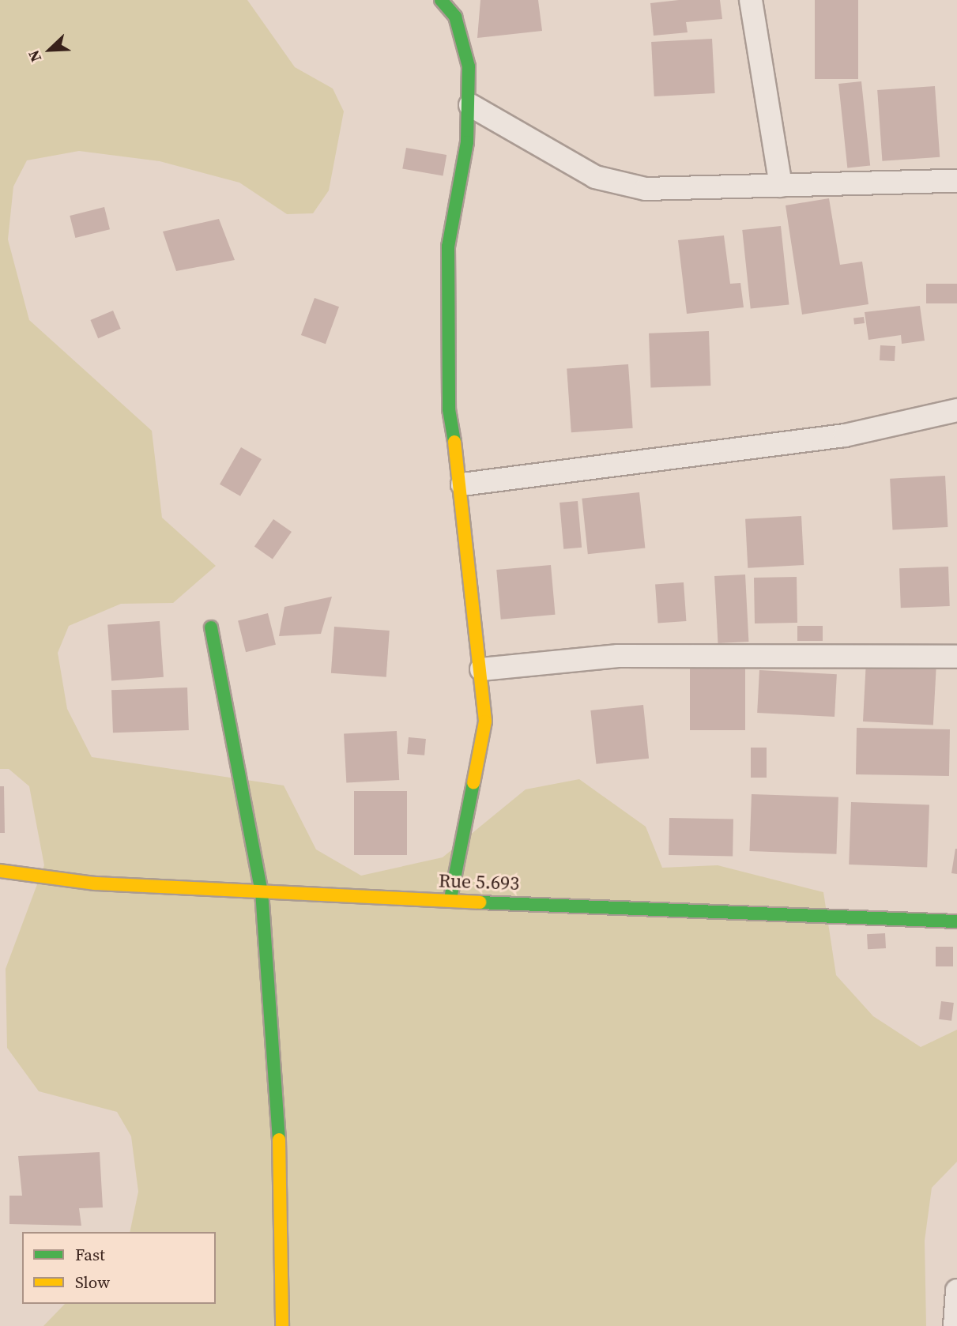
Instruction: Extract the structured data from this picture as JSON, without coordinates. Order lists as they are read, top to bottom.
{
  "streets": {
    "street": ["Rue 5.693"]
  },
  "legend": ["Fast", "Slow"],
  "north": "bottom left"
}
